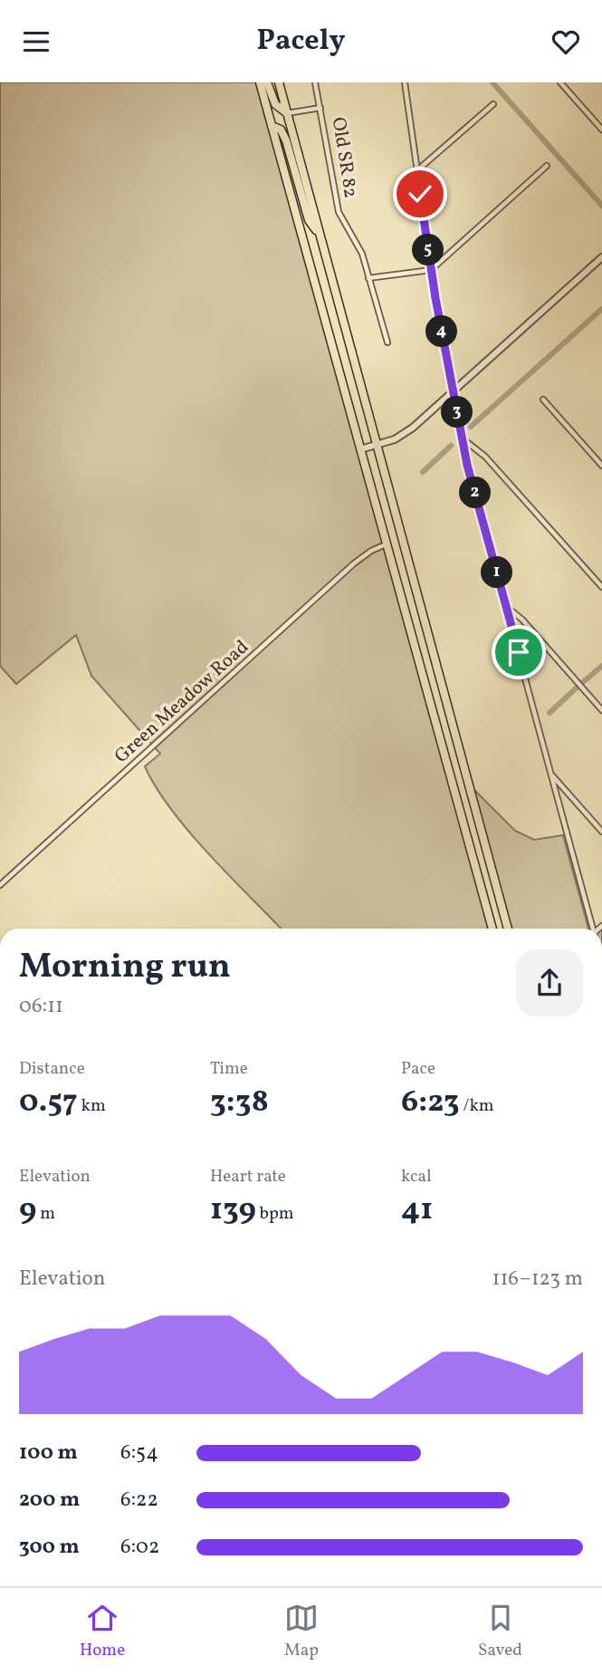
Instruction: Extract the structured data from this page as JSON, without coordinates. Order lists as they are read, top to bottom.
{
  "streets": {
    "street": ["Old SR 82", "Green Meadow Road"]
  },
  "page": {
    "header": "Pacely",
    "pins": [
      "5",
      "4",
      "3",
      "2",
      "1"
    ],
    "heading": ["Morning run", "06:11"],
    "stats": [
      ["Distance", "0.57 km"],
      ["Time", "3:38"],
      ["Pace", "6:23 /km"],
      ["Elevation", "9 m"],
      ["Heart rate", "139 bpm"],
      ["kcal", "41"]
    ],
    "chart": ["Elevation", "116–123 m"],
    "list": [
      {
        "name": "100 m",
        "note": "6:54"
      },
      {
        "name": "200 m",
        "note": "6:22"
      },
      {
        "name": "300 m",
        "note": "6:02"
      }
    ],
    "tabs": ["Home", "Map", "Saved"]
  }
}
